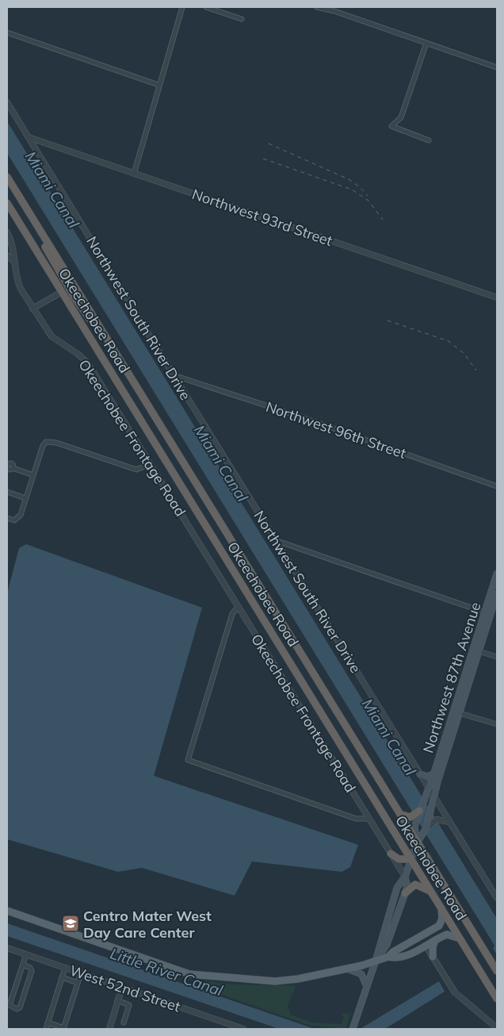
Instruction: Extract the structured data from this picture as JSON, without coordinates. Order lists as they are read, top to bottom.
{
  "streets": {
    "highway": ["Okeechobee Road"],
    "main road": ["Northwest 87th Avenue"],
    "street": [
      "Northwest 93rd Street",
      "Northwest South River Drive",
      "Northwest 96th Street",
      "Okeechobee Frontage Road",
      "West 52nd Street"
    ]
  },
  "crossings": [
    ["Northwest 93rd Street", "Northwest South River Drive"],
    ["Northwest South River Drive", "Northwest 96th Street"],
    ["Northwest South River Drive", "Northwest 87th Avenue"]
  ],
  "water": ["Miami Canal", "Little River Canal"],
  "places": {
    "school or university": ["Centro Mater West Day Care Center"]
  }
}
